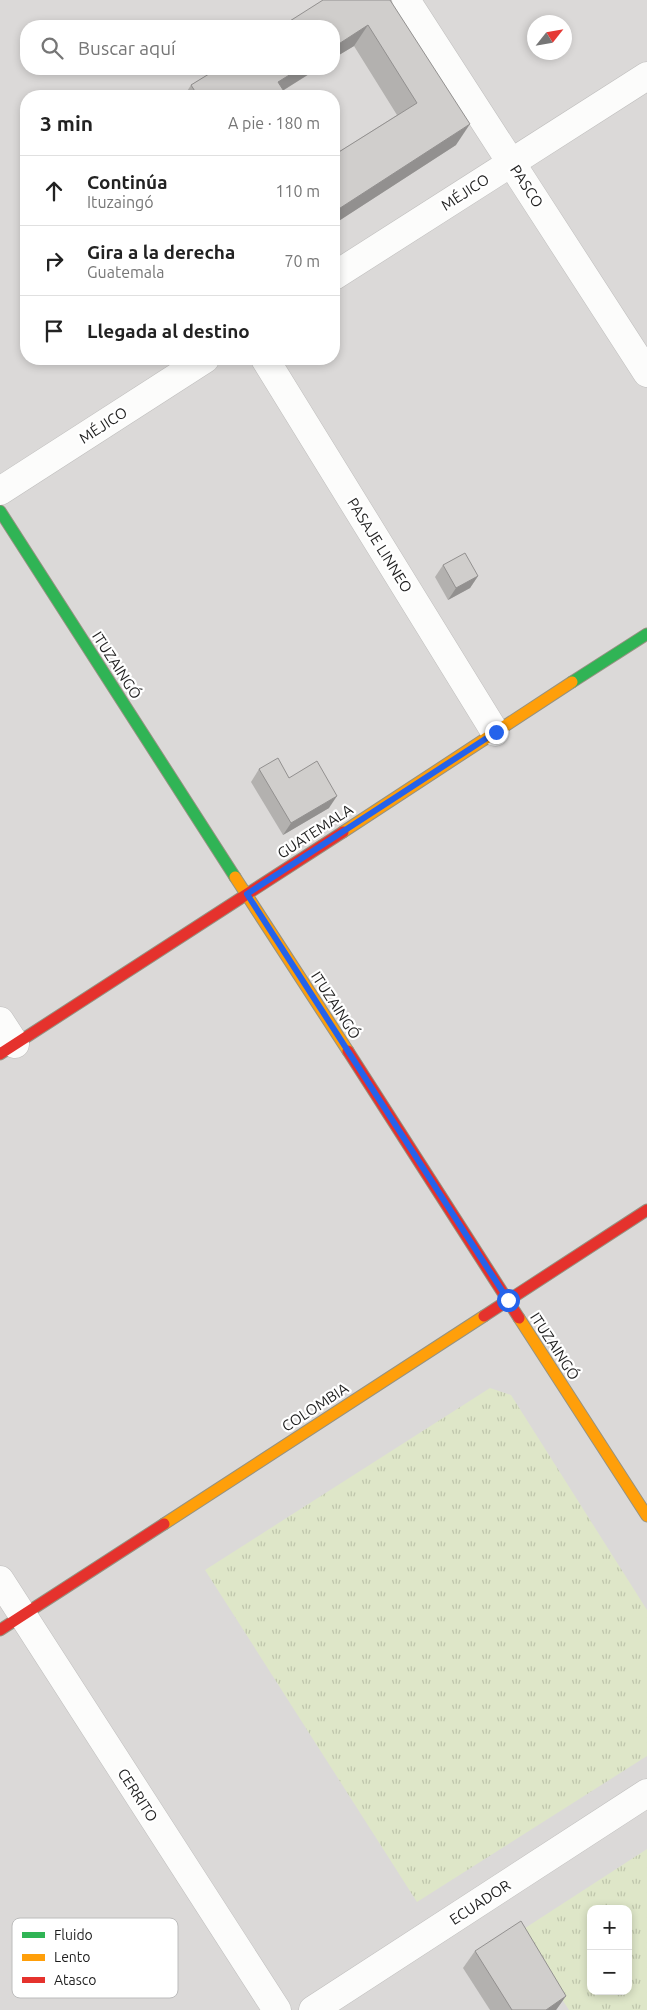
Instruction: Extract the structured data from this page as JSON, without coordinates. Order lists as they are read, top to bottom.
{
  "streets": {
    "street": [
      "PASCO",
      "MÉJICO",
      "PASAJE LINNEO",
      "ITUZAINGÓ",
      "GUATEMALA",
      "COLOMBIA",
      "CERRITO",
      "ECUADOR"
    ]
  },
  "crossings": [
    ["PASCO", "MÉJICO"],
    ["PASAJE LINNEO", "GUATEMALA"],
    ["ITUZAINGÓ", "GUATEMALA"],
    ["ITUZAINGÓ", "COLOMBIA"],
    ["COLOMBIA", "CERRITO"]
  ],
  "legend": ["Fluido", "Lento", "Atasco"],
  "north": "top right",
  "page": {
    "search": "Buscar aquí",
    "heading": ["3 min", "A pie · 180 m"],
    "list": [
      ["Continúa", "Ituzaingó", "110 m"],
      ["Gira a la derecha", "Guatemala", "70 m"],
      "Llegada al destino"
    ],
    "map_buttons": ["+", "−"]
  }
}
